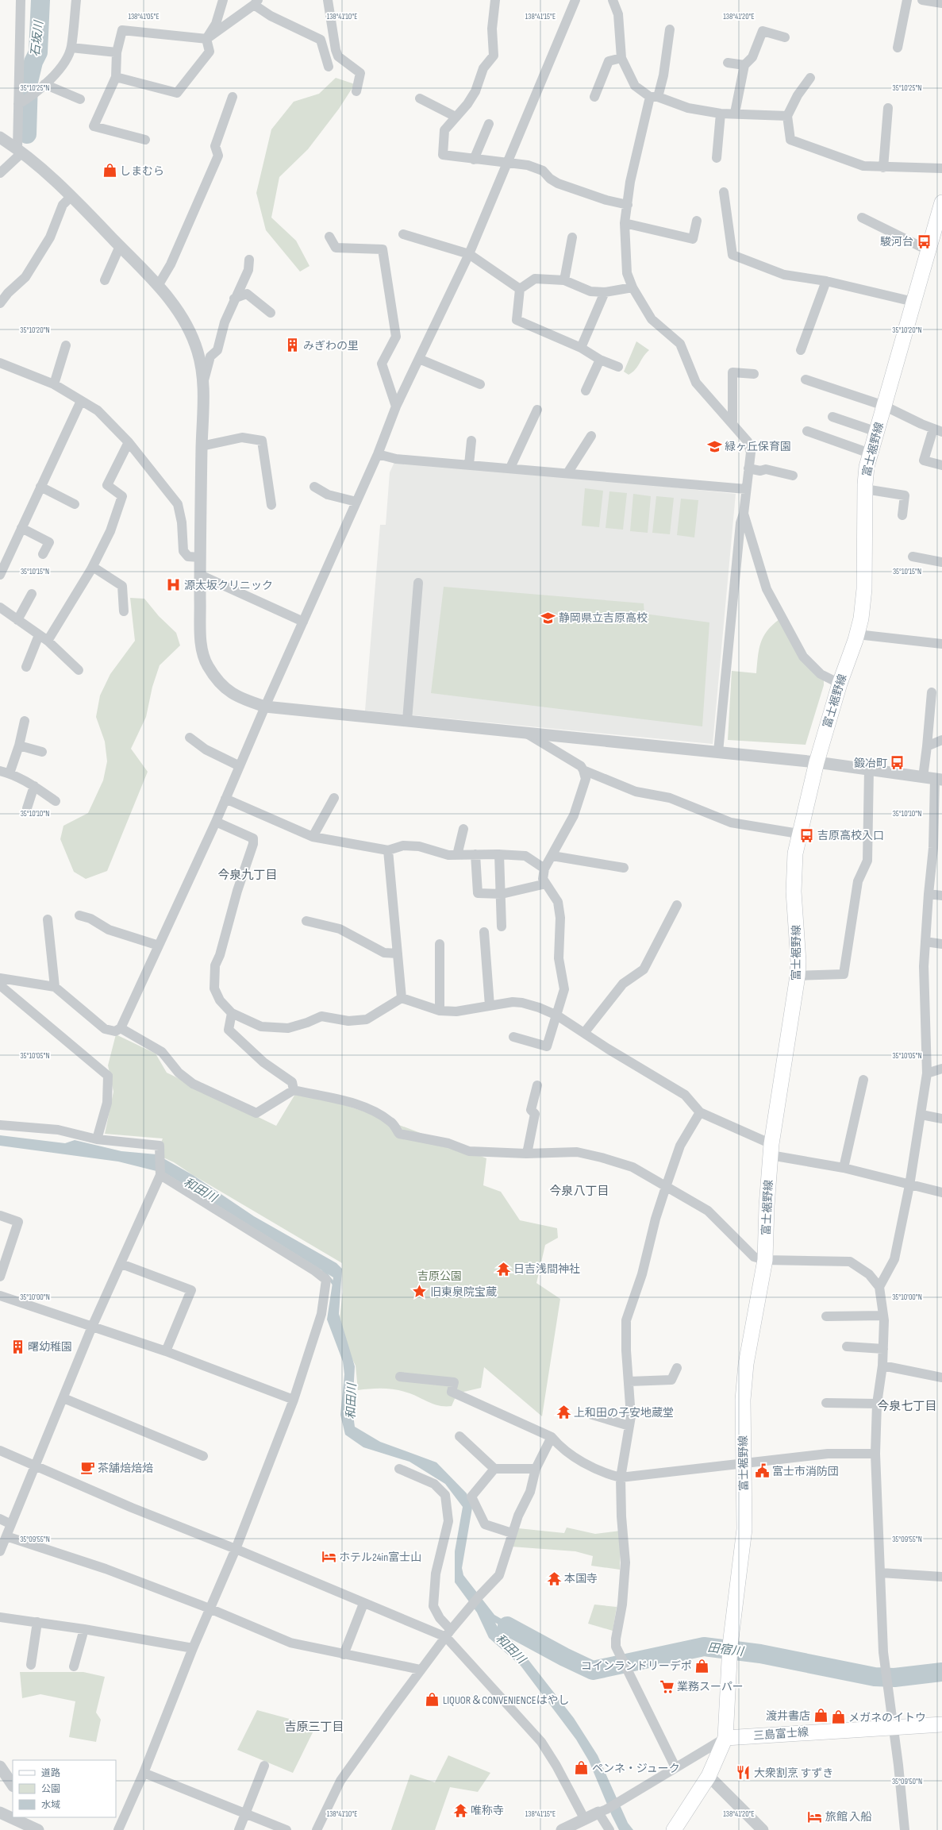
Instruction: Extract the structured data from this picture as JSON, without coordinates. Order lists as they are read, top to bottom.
{
  "streets": {
    "main road": ["富士裾野線", "三島富士線"]
  },
  "crossings": [
    ["富士裾野線", "三島富士線"]
  ],
  "districts": [
    "今泉九丁目",
    "今泉八丁目",
    "今泉七丁目",
    "吉原三丁目"
  ],
  "water": ["石坂川", "和田川", "田宿川"],
  "parks": ["吉原公園"],
  "places": {
    "shop": [
      "しまむら",
      "コインランドリーデポ",
      "LIQUOR＆CONVENIENCEはやし",
      "渡井書店",
      "メガネのイトウ",
      "ペンネ・ジューク"
    ],
    "bus stop": ["駿河台", "鍛冶町", "吉原高校入口"],
    "building": ["みぎわの里", "曙幼稚園"],
    "school or university": ["緑ヶ丘保育園", "静岡県立吉原高校"],
    "hospital": ["源太坂クリニック"],
    "temple": [
      "日吉浅間神社",
      "上和田の子安地蔵堂",
      "本国寺",
      "唯称寺"
    ],
    "place": ["旧東泉院宝蔵"],
    "cafe": ["茶舗焙焙焙"],
    "public building": ["富士市消防団"],
    "hotel": ["ホテル24in富士山", "旅館 入船"],
    "supermarket": ["業務スーパー"],
    "restaurant": ["大衆割烹 すずき"]
  },
  "legend": ["道路", "公園", "水域"],
  "coordinates": [
    "138°41'05\"E",
    "138°41'10\"E",
    "138°41'15\"E",
    "138°41'20\"E",
    "35°10'25\"N",
    "35°10'20\"N",
    "35°10'15\"N",
    "35°10'10\"N",
    "35°10'05\"N",
    "35°10'00\"N",
    "35°09'55\"N",
    "35°09'50\"N"
  ]
}
